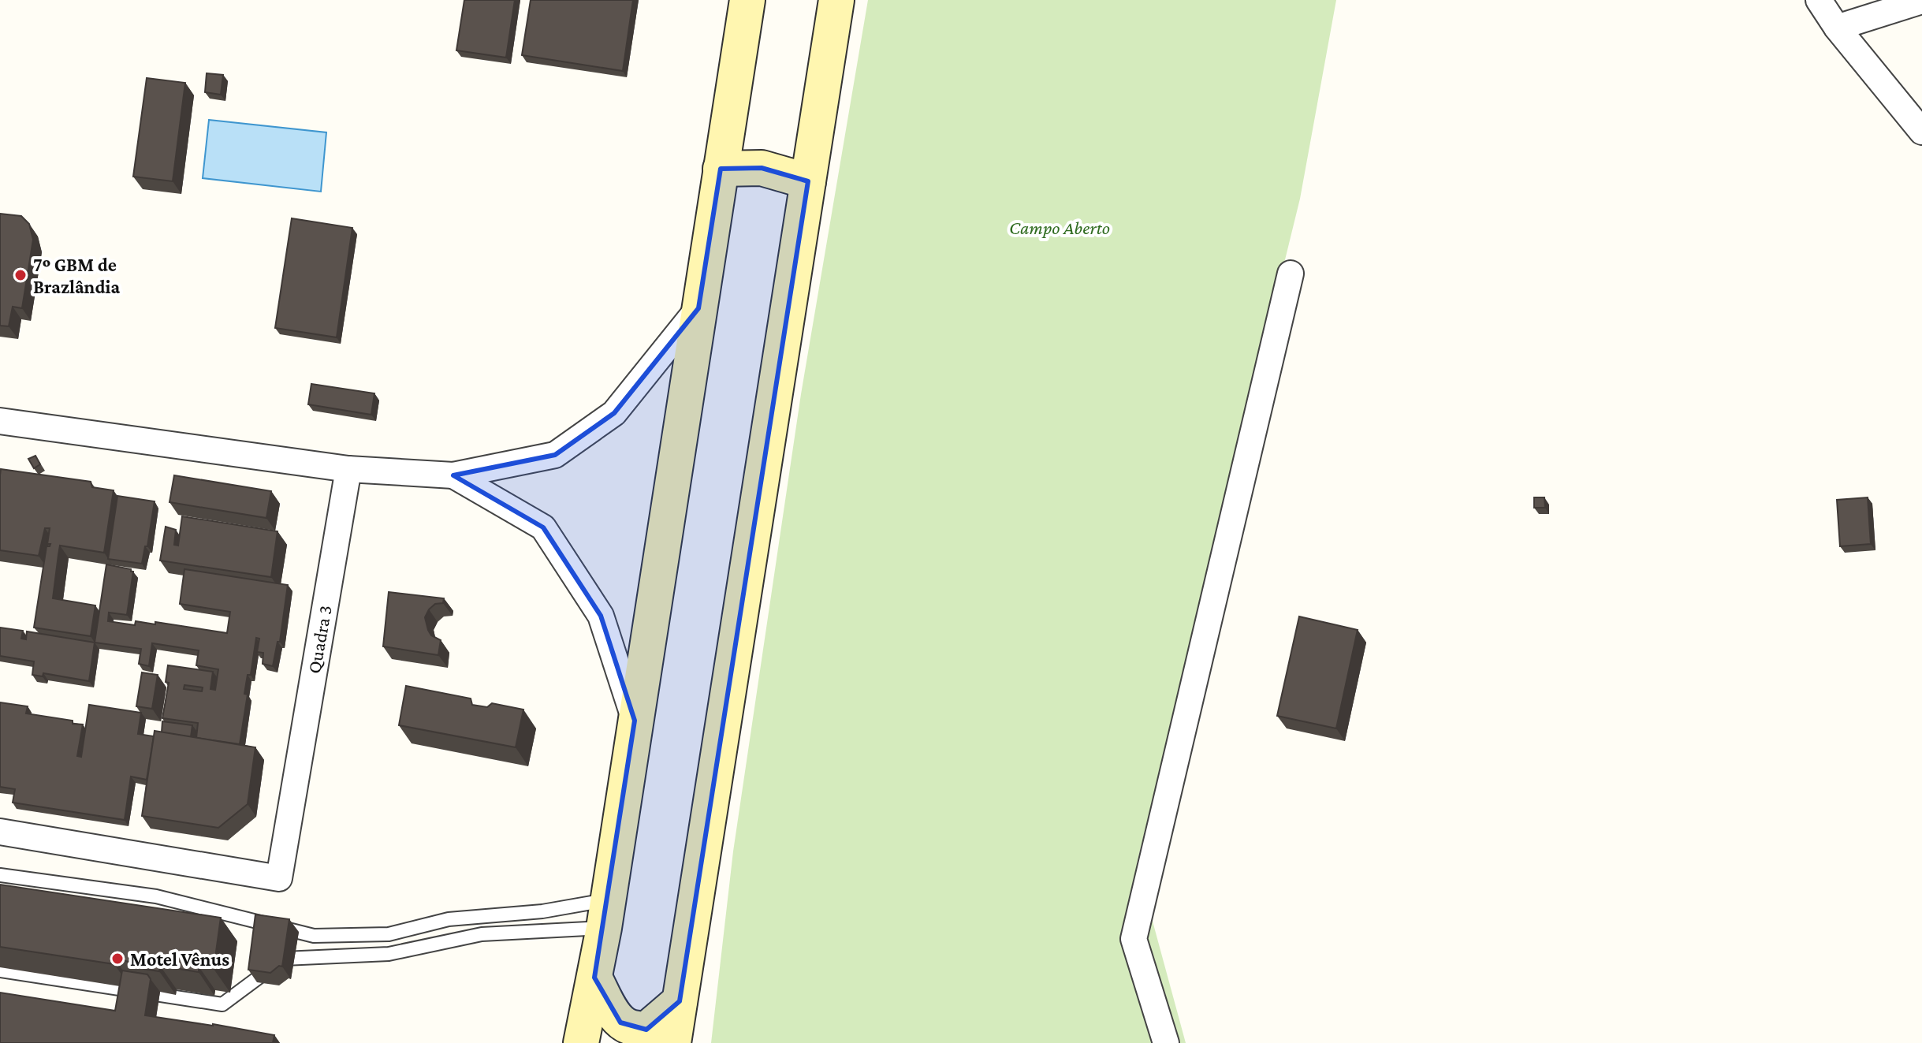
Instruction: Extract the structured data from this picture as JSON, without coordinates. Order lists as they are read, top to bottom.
{
  "streets": {
    "street": ["Quadra 3"]
  },
  "parks": ["Campo Aberto"],
  "places": ["7º GBM de Brazlândia", "Motel Vênus"]
}
